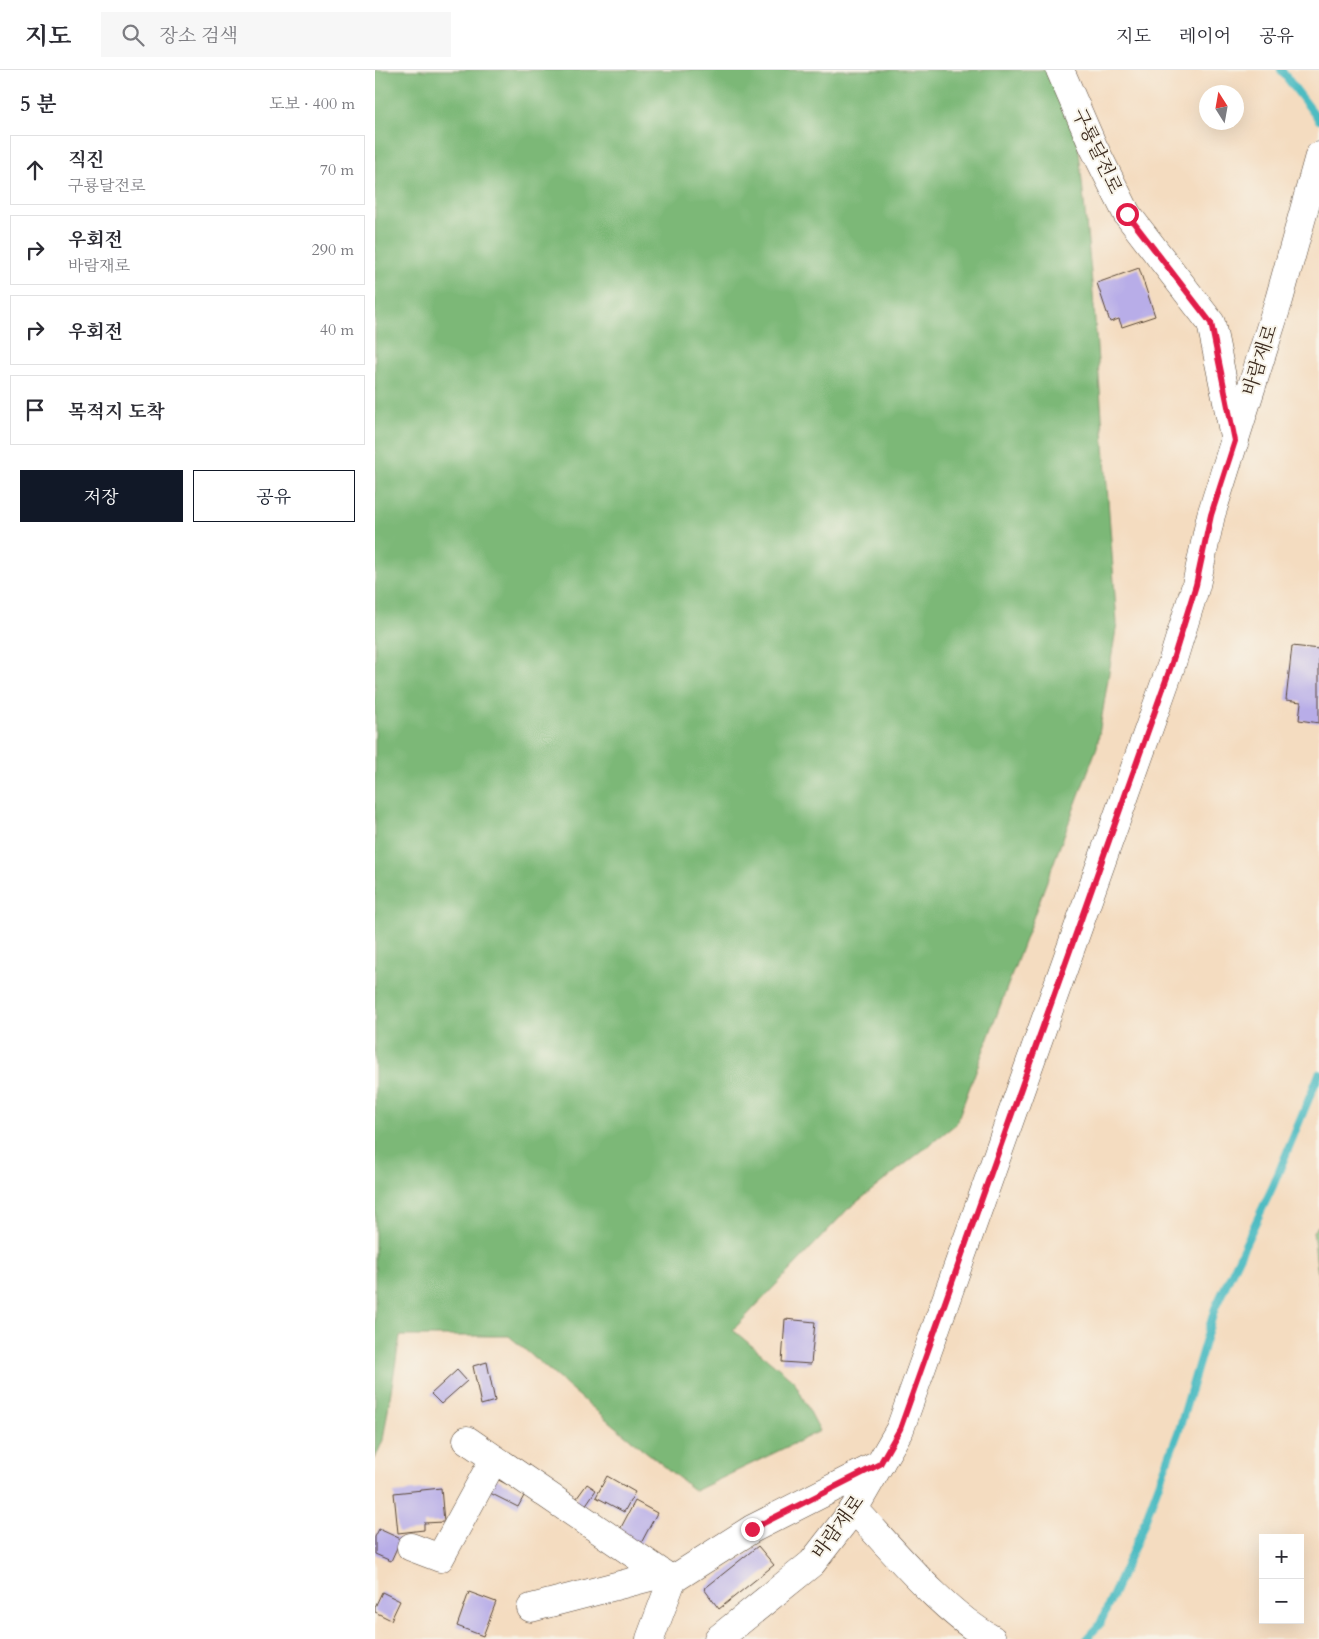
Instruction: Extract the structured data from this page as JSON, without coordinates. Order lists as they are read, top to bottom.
{
  "streets": {
    "street": ["구룡달전로", "바람재로"]
  },
  "crossings": [
    ["구룡달전로", "바람재로"]
  ],
  "north": "top",
  "page": {
    "header": "지도",
    "search": "장소 검색",
    "nav": ["지도", "레이어", "공유"],
    "heading": ["5 분", "도보 · 400 m"],
    "list": [
      ["직진", "구룡달전로", "70 m"],
      ["우회전", "바람재로", "290 m"],
      ["우회전", "40 m"],
      "목적지 도착"
    ],
    "buttons": ["저장", "공유"],
    "map_buttons": ["+", "−"]
  }
}
